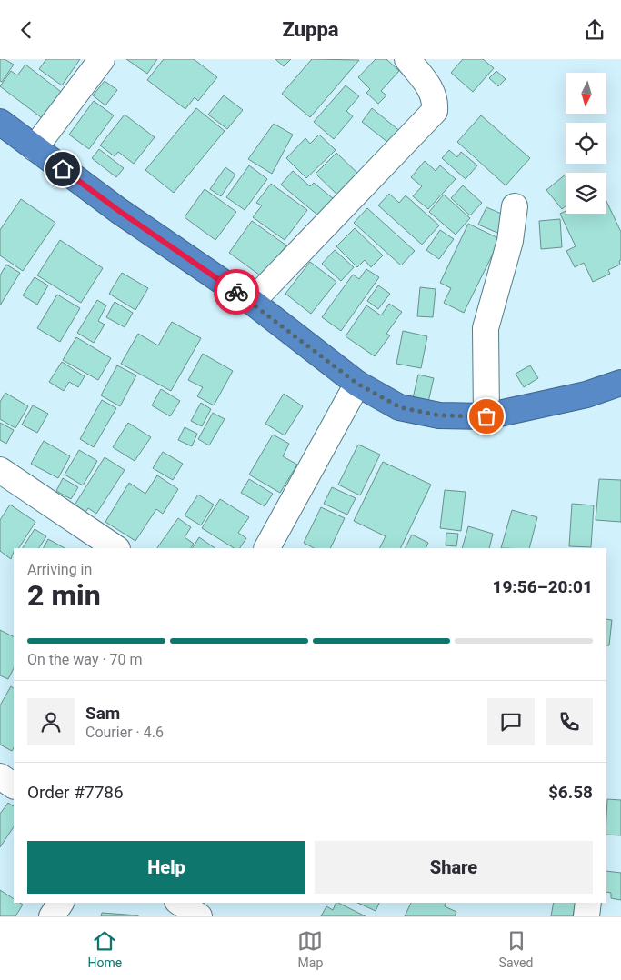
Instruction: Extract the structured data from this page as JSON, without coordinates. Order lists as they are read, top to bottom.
{
  "north": "bottom",
  "page": {
    "header": "Zuppa",
    "heading": ["2 min", "Arriving in", "19:56–20:01"],
    "panel": [
      "Sam",
      "Courier · 4.6",
      "Order #7786",
      "$6.58"
    ],
    "bar": "On the way · 70 m",
    "buttons": ["Help", "Share"],
    "tabs": ["Home", "Map", "Saved"]
  }
}
